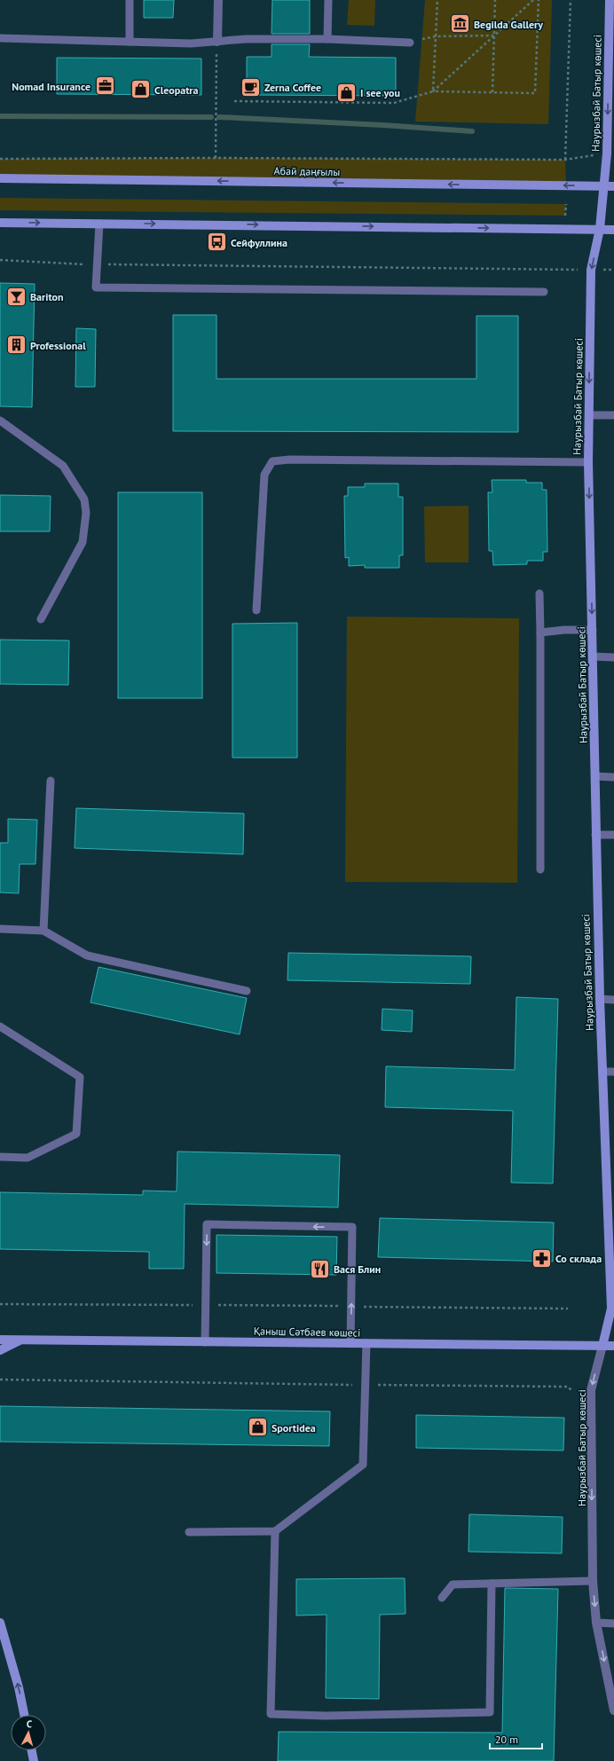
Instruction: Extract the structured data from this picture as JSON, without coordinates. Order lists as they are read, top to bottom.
{
  "streets": {
    "main road": ["Наурызбай Батыр көшесі", "Абай даңғылы", "Қаныш Сәтбаев көшесі"]
  },
  "crossings": [
    ["Наурызбай Батыр көшесі", "Абай даңғылы"],
    ["Наурызбай Батыр көшесі", "Қаныш Сәтбаев көшесі"]
  ],
  "one_way": ["Наурызбай Батыр көшесі"],
  "places": {
    "museum": ["Begilda Gallery"],
    "office": ["Nomad Insurance"],
    "cafe": ["Zerna Coffee"],
    "shop": ["Cleopatra", "I see you", "Sportidea"],
    "bus stop": ["Сейфуллина"],
    "bar": ["Bariton"],
    "building": ["Professional"],
    "pharmacy": ["Со склада"],
    "restaurant": ["Вася Блин"]
  },
  "scale_bar": "20 m",
  "north": "top"
}
